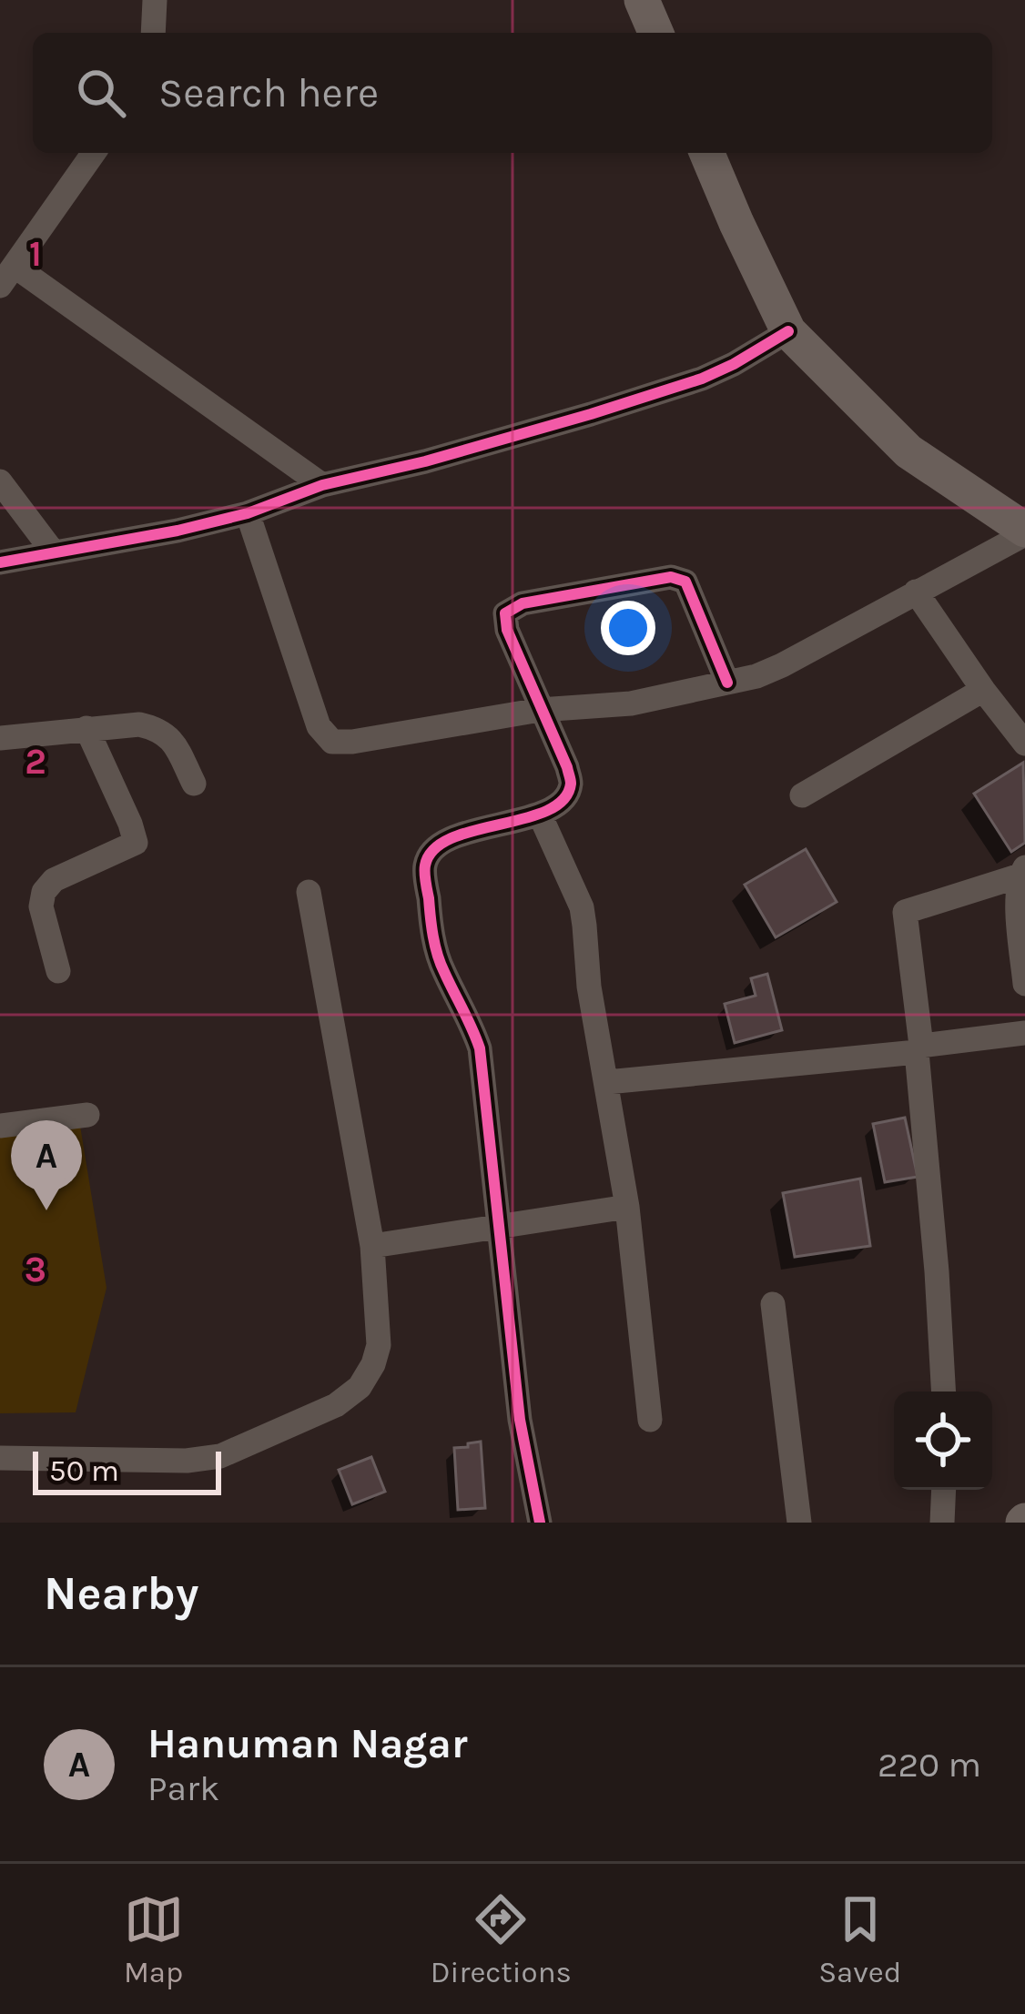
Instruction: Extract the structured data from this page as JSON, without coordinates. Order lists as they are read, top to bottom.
{
  "scale_bar": "50 m",
  "page": {
    "search": "Search here",
    "pins": "A",
    "scale": "50 m",
    "heading": "Nearby",
    "list": [
      {
        "mark": "A",
        "name": "Hanuman Nagar",
        "note": "Park",
        "value": "220 m"
      }
    ],
    "nav": ["Map", "Directions", "Saved"]
  },
  "grid": {
    "rows": ["1", "2", "3"]
  }
}
